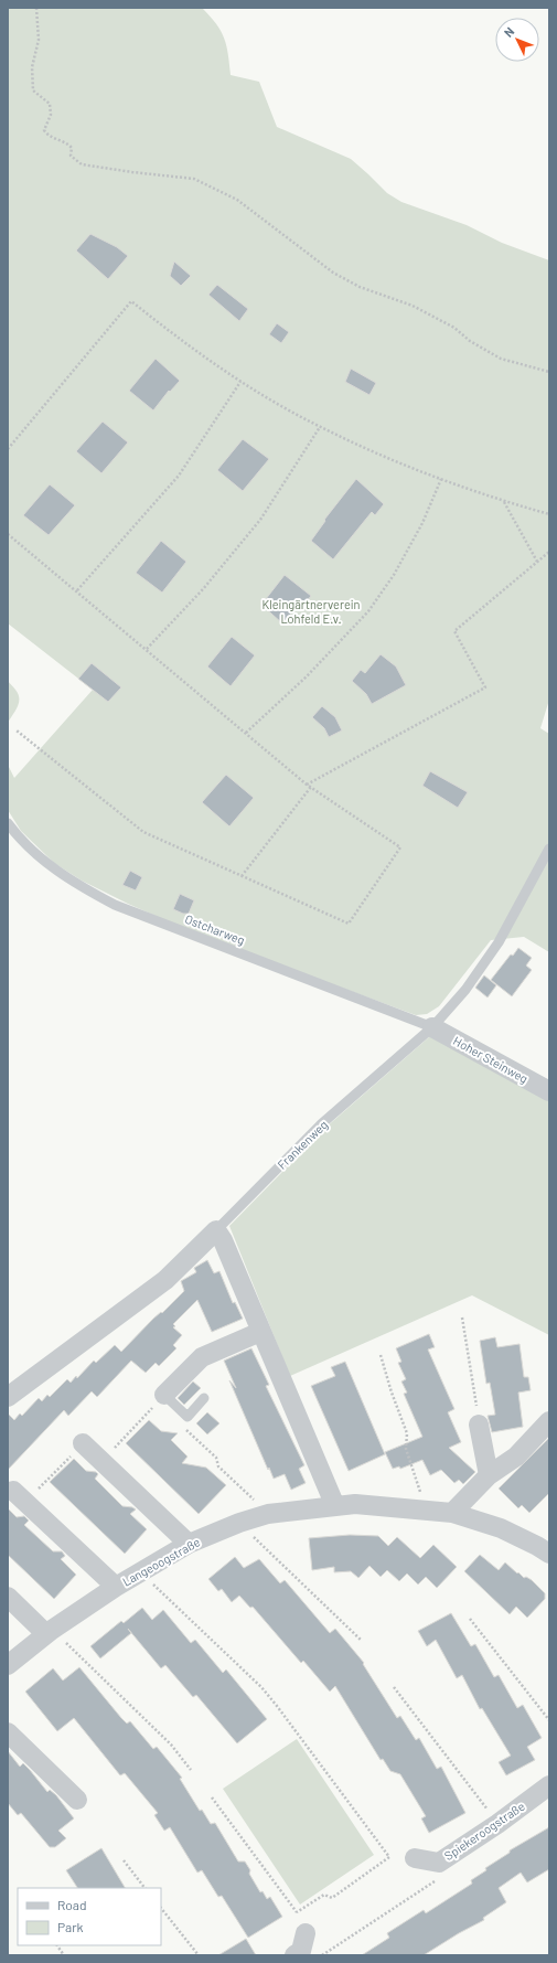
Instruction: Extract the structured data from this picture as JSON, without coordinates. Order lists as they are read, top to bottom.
{
  "streets": {
    "street": [
      "Hoher Steinweg",
      "Frankenweg",
      "Langeoogstraße",
      "Spiekeroogstraße"
    ],
    "lane": ["Ostcharweg"]
  },
  "crossings": [
    ["Ostcharweg", "Hoher Steinweg"],
    ["Ostcharweg", "Frankenweg"],
    ["Hoher Steinweg", "Frankenweg"]
  ],
  "parks": ["Kleingärtnerverein Lohfeld E.v."],
  "legend": ["Road", "Park"],
  "north": "top left"
}
